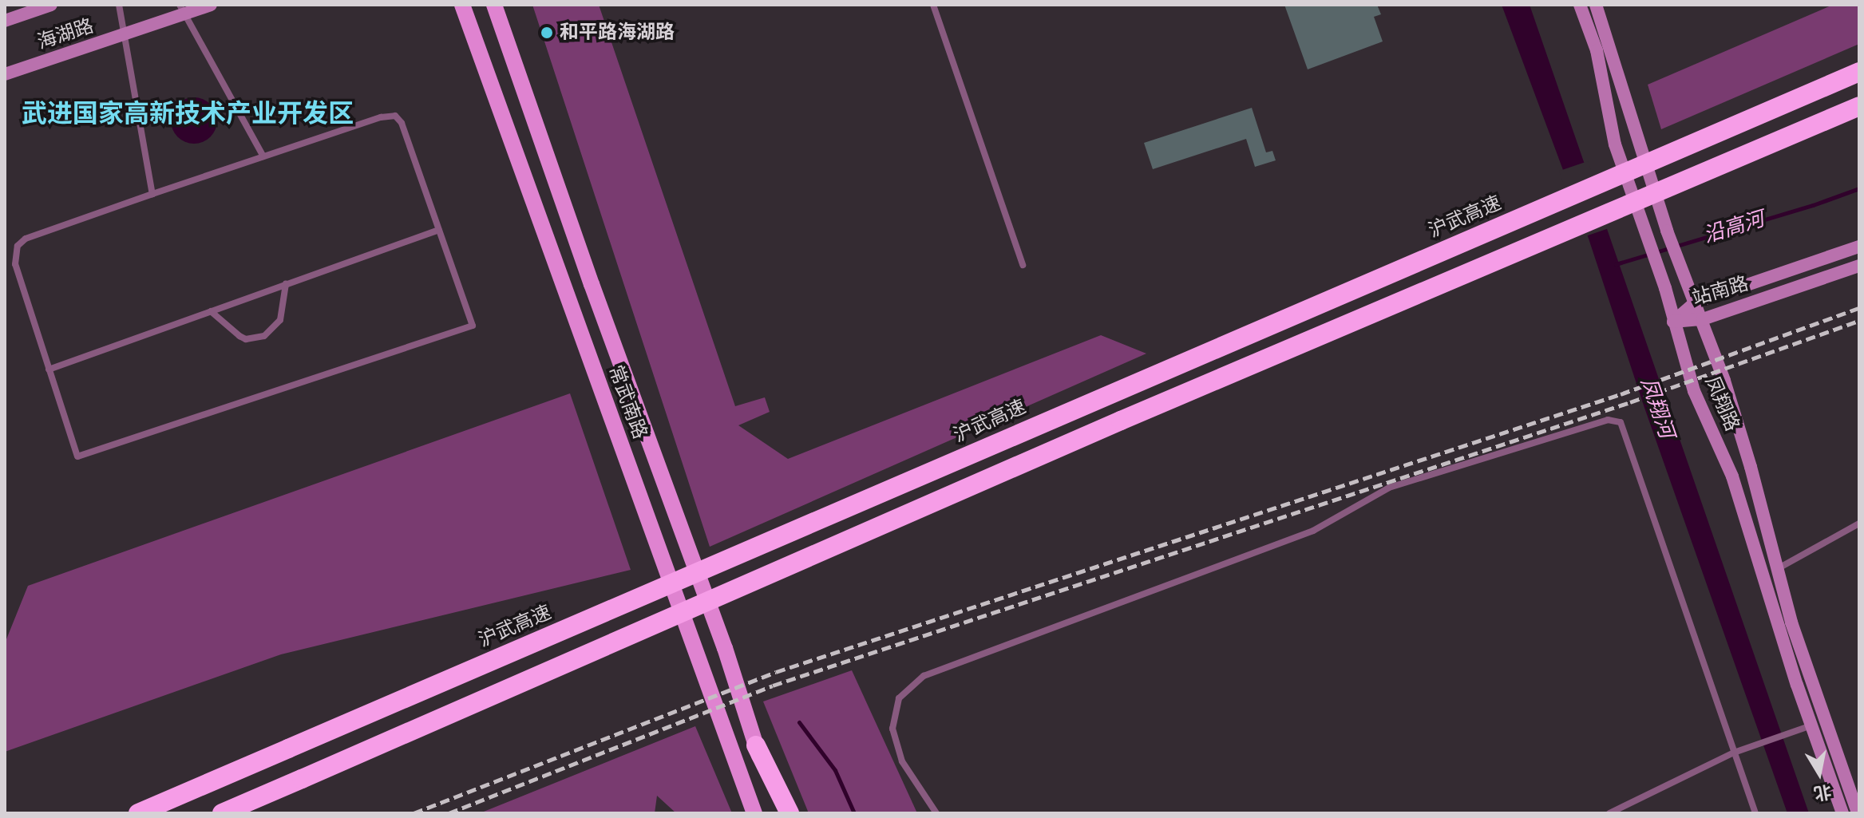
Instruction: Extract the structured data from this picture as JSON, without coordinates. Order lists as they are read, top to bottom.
{
  "streets": {
    "highway": ["沪武高速"],
    "main road": ["常武南路"],
    "street": ["海湖路", "站南路", "凤翔路"]
  },
  "crossings": [
    ["站南路", "凤翔路"]
  ],
  "districts": ["武进国家高新技术产业开发区"],
  "water": ["沿高河", "凤翔河"],
  "places": ["和平路海湖路"],
  "north": "bottom"
}
